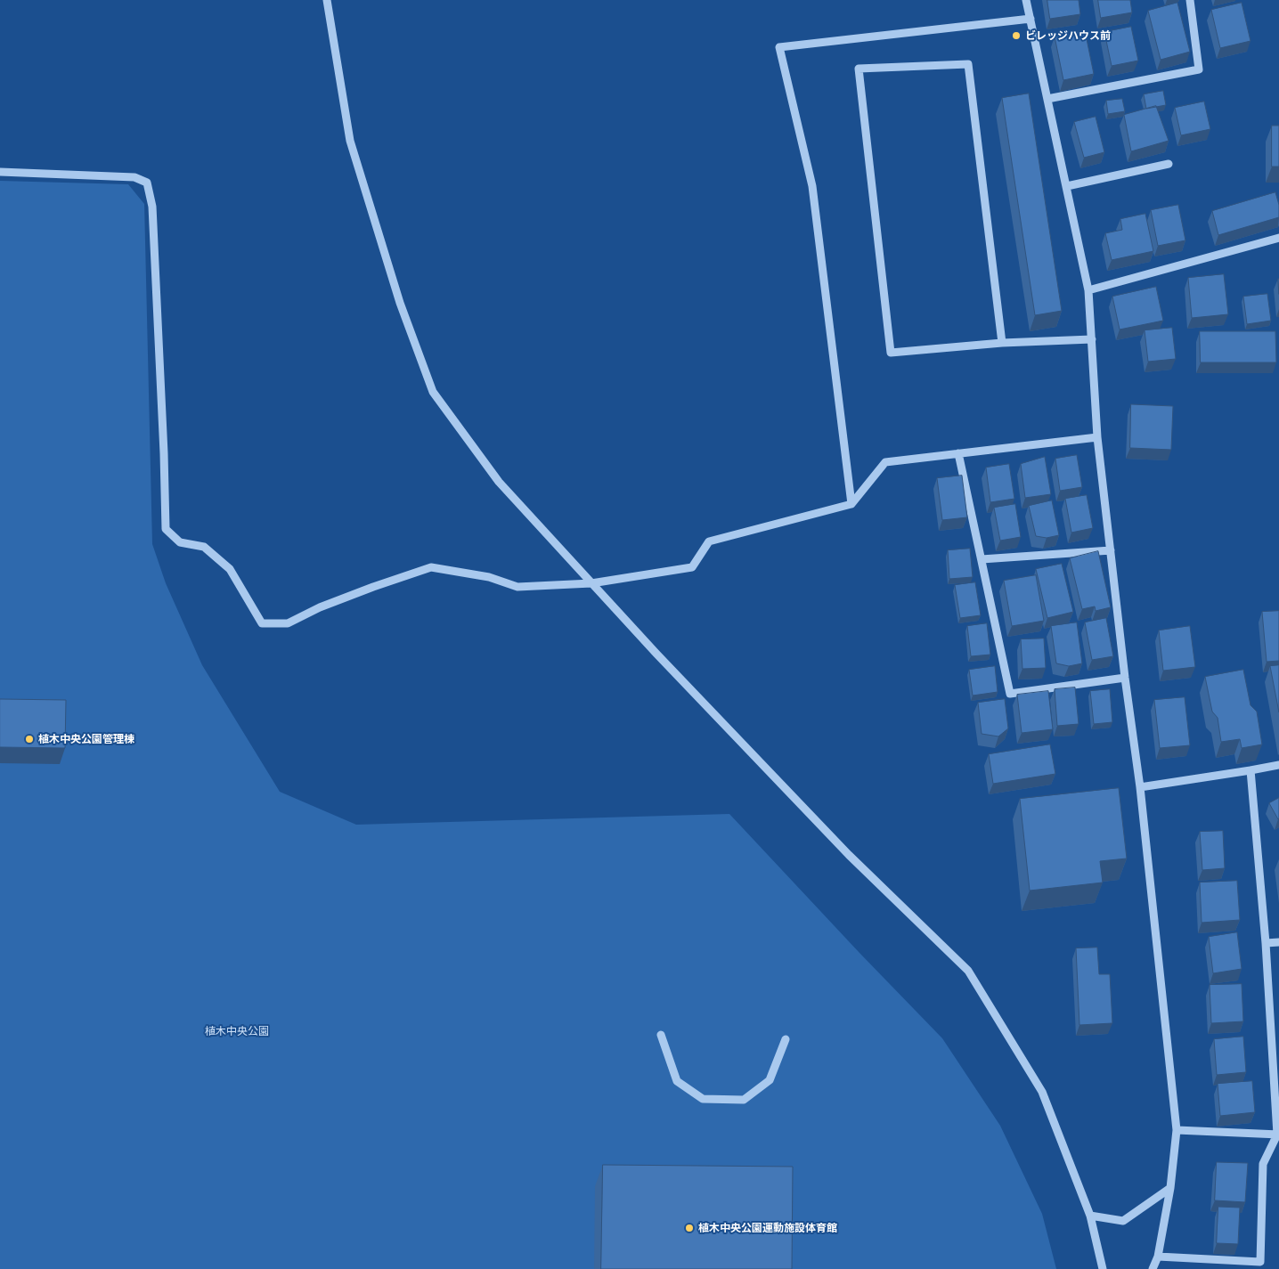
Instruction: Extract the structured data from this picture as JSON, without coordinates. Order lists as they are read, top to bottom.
{
  "parks": ["植木中央公園"],
  "places": ["ビレッジハウス前", "植木中央公園管理棟", "植木中央公園運動施設体育館"]
}
